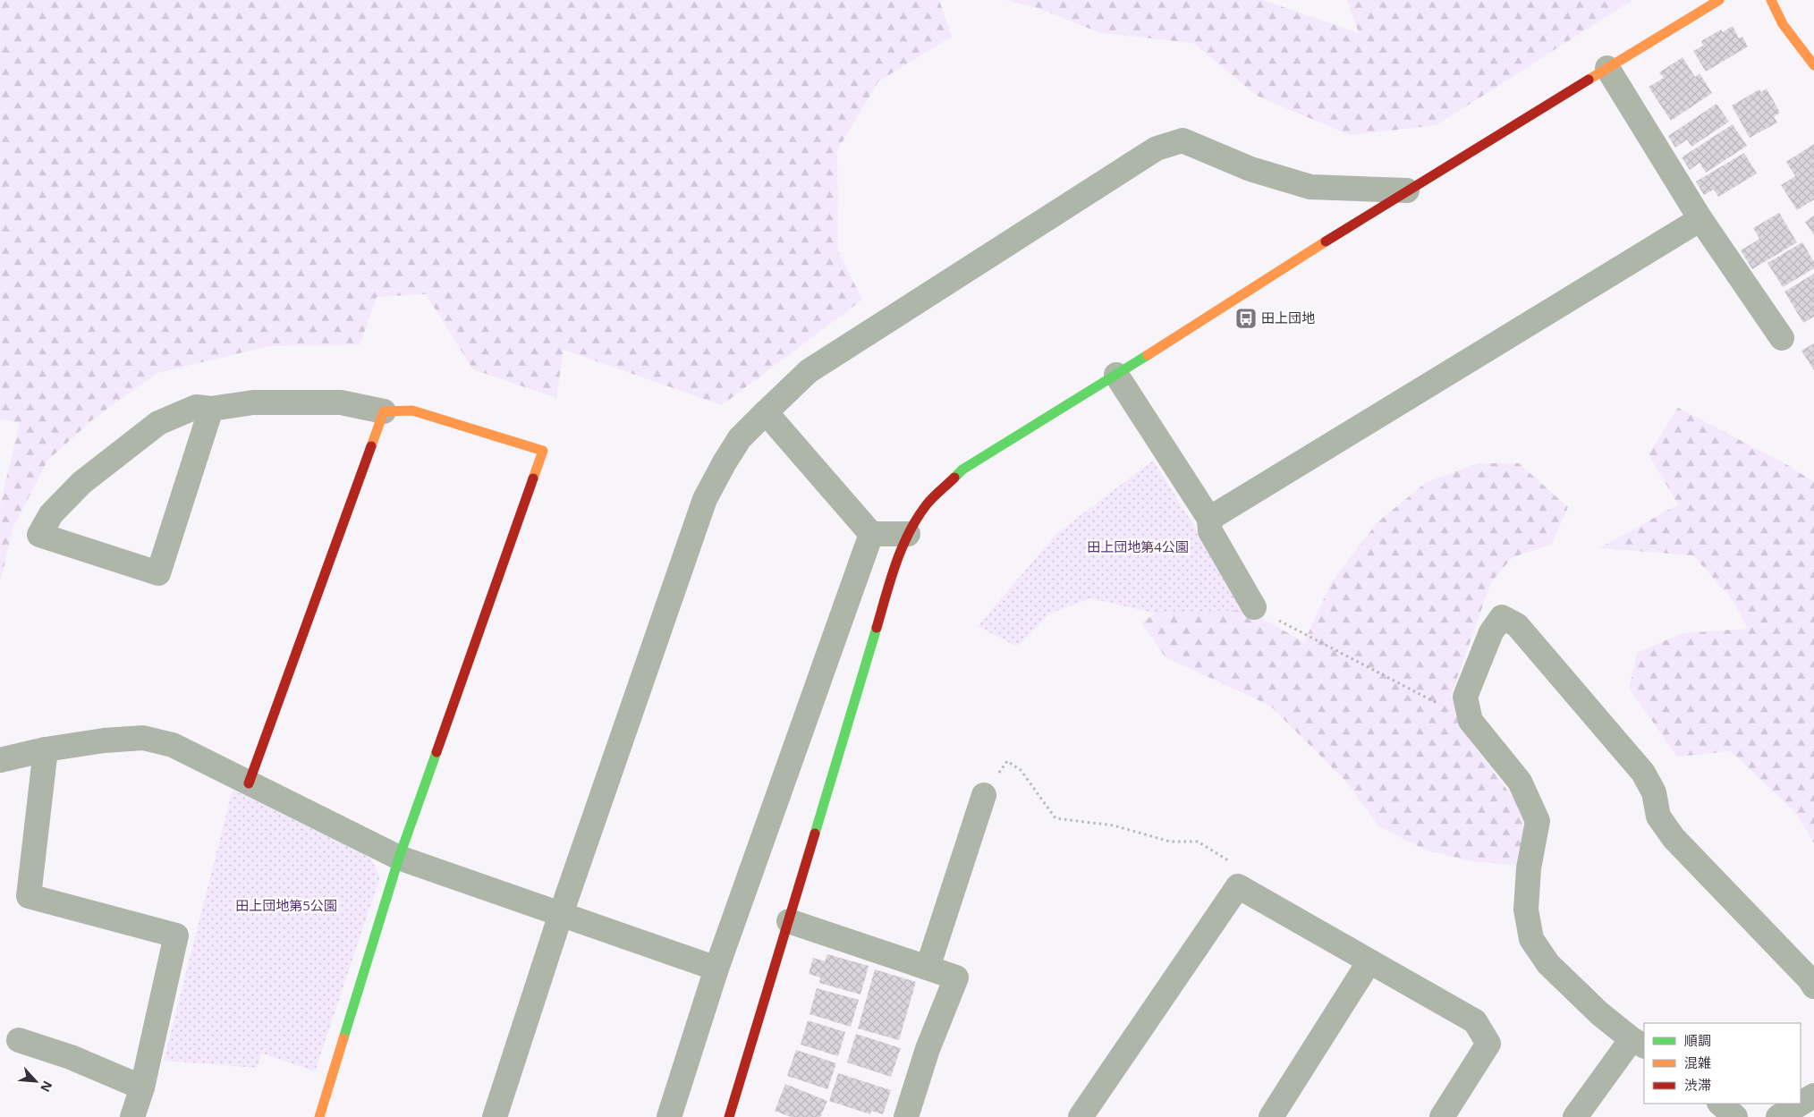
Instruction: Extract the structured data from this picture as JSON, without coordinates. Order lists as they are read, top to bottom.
{
  "parks": ["田上団地第4公園", "田上団地第5公園"],
  "places": {
    "bus stop": ["田上団地"]
  },
  "legend": ["順調", "混雑", "渋滞"],
  "north": "bottom right"
}
